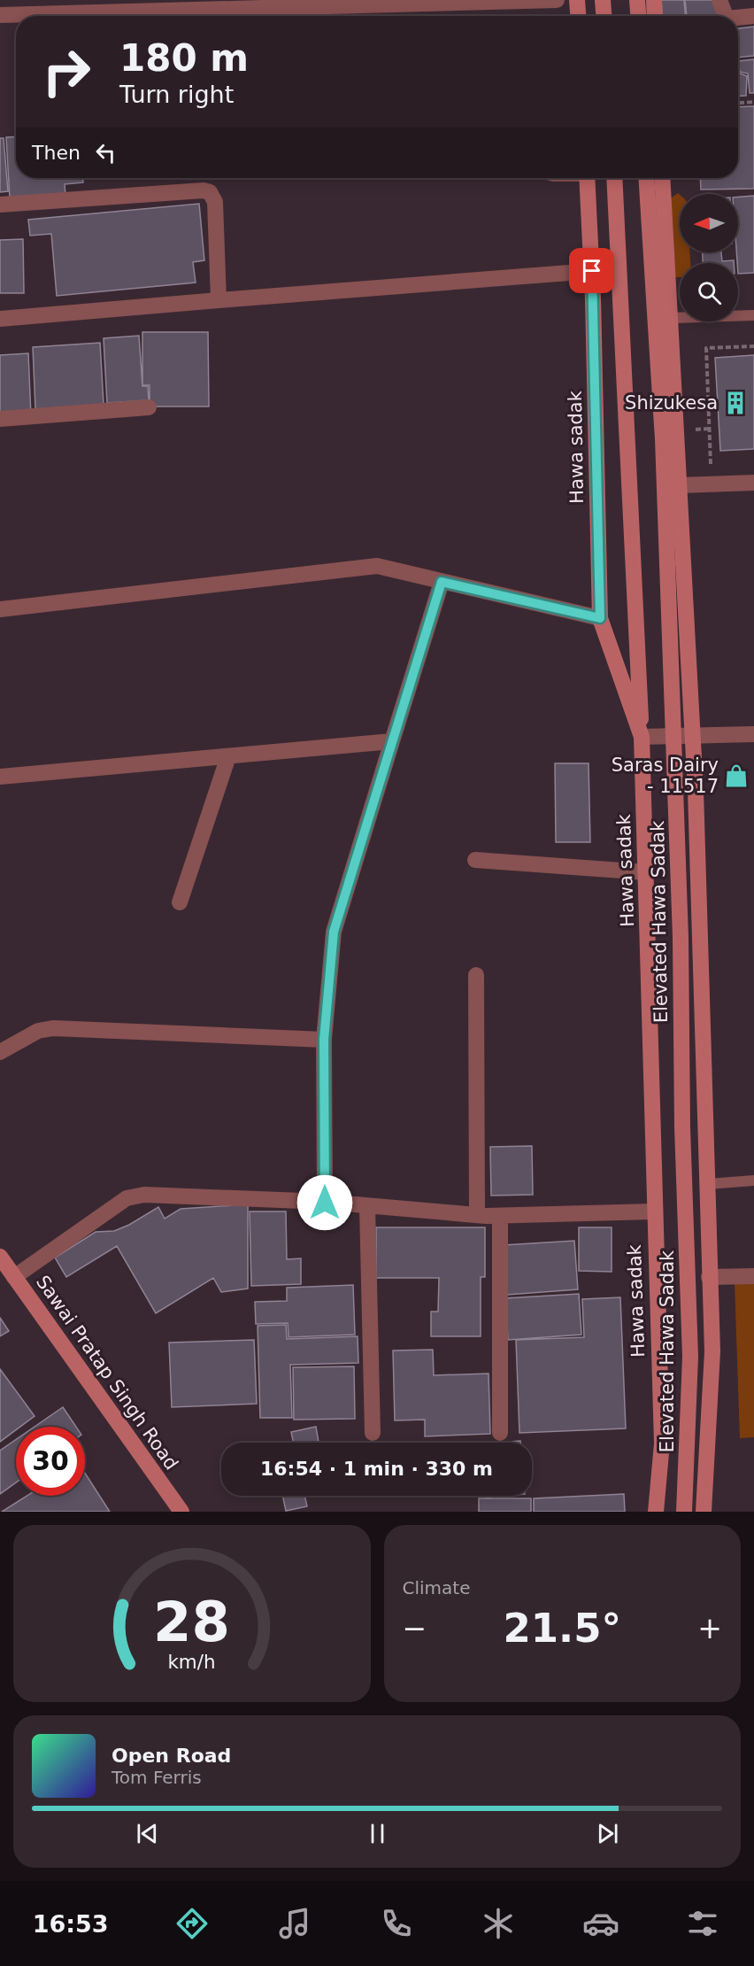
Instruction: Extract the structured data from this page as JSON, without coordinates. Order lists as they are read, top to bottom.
{
  "streets": {
    "main road": ["Hawa sadak", "Elevated Hawa Sadak", "Sawai Pratap Singh Road"]
  },
  "places": {
    "building": ["Shizukesa"],
    "shop": ["Saras Dairy - 11517"]
  },
  "north": "left",
  "page": {
    "turn": ["180 m", "Turn right"],
    "then": "Then",
    "limit": "30",
    "trip": "16:54 · 1 min · 330 m",
    "tile": "Climate",
    "heat": ["−", "21.5°", "+"],
    "song": ["Open Road", "Tom Ferris"],
    "tabs": "16:53",
    "gauge": ["28", "km/h"]
  }
}
